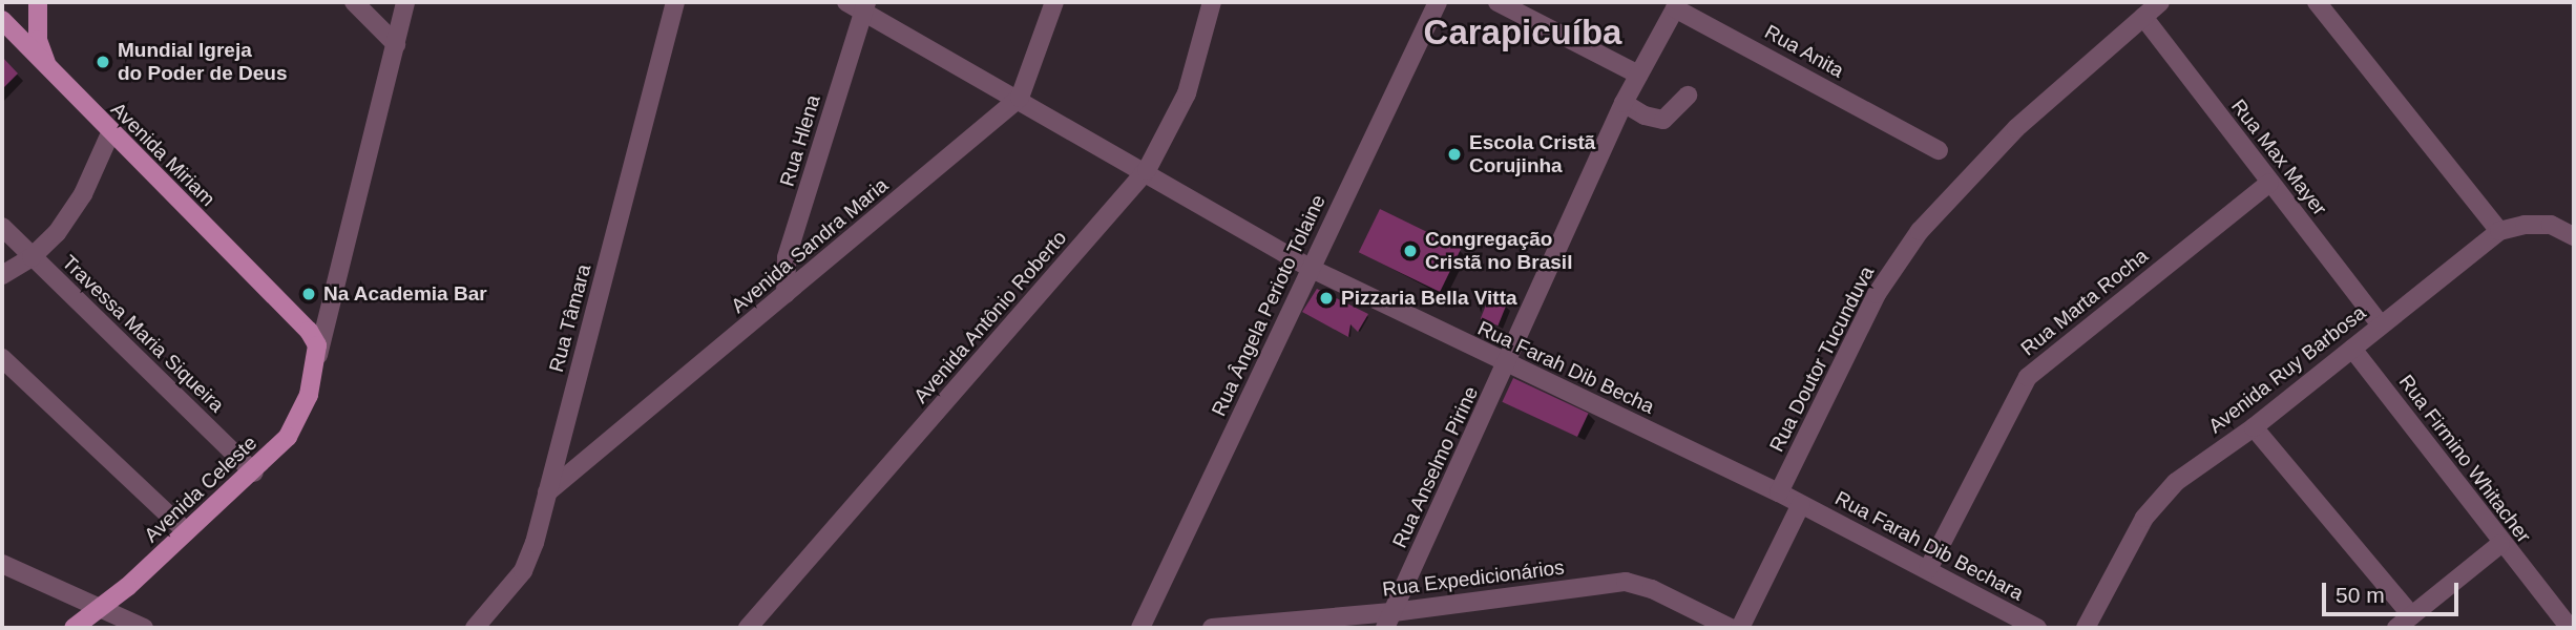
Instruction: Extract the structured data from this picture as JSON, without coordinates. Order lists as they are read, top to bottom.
{
  "streets": {
    "main road": ["Avenida Miriam", "Avenida Celeste"],
    "street": [
      "Rua Anita",
      "Rua Hlena",
      "Rua Max Mayer",
      "Avenida Sandra Maria",
      "Rua Marta Rocha",
      "Rua Ângela Perioto Tolaine",
      "Avenida Antônio Roberto",
      "Rua Tâmara",
      "Travessa Maria Siqueira",
      "Rua Doutor Tucunduva",
      "Rua Farah Dib Becha",
      "Avenida Ruy Barbosa",
      "Rua Firmino Whitacher",
      "Rua Anselmo Pirine",
      "Rua Farah Dib Bechara",
      "Rua Expedicionários"
    ]
  },
  "crossings": [
    ["Rua Anita", "Rua Anselmo Pirine"],
    ["Rua Hlena", "Avenida Sandra Maria"],
    ["Rua Hlena", "Rua Farah Dib Becha"],
    ["Rua Max Mayer", "Rua Marta Rocha"],
    ["Rua Max Mayer", "Rua Doutor Tucunduva"],
    ["Rua Max Mayer", "Avenida Ruy Barbosa"],
    ["Avenida Sandra Maria", "Rua Tâmara"],
    ["Avenida Sandra Maria", "Rua Farah Dib Becha"],
    ["Rua Marta Rocha", "Rua Farah Dib Bechara"],
    ["Rua Ângela Perioto Tolaine", "Rua Farah Dib Becha"],
    ["Avenida Antônio Roberto", "Rua Farah Dib Becha"],
    ["Travessa Maria Siqueira", "Avenida Celeste"],
    ["Rua Doutor Tucunduva", "Rua Farah Dib Becha"],
    ["Rua Farah Dib Becha", "Rua Anselmo Pirine"],
    ["Rua Farah Dib Becha", "Rua Farah Dib Bechara"],
    ["Avenida Ruy Barbosa", "Rua Firmino Whitacher"],
    ["Rua Anselmo Pirine", "Rua Expedicionários"]
  ],
  "districts": ["Carapicuíba"],
  "places": [
    "Mundial Igreja do Poder de Deus",
    "Escola Cristã Corujinha",
    "Congregação Cristã no Brasil",
    "Na Academia Bar",
    "Pizzaria Bella Vitta"
  ],
  "scale_bar": "50 m"
}
